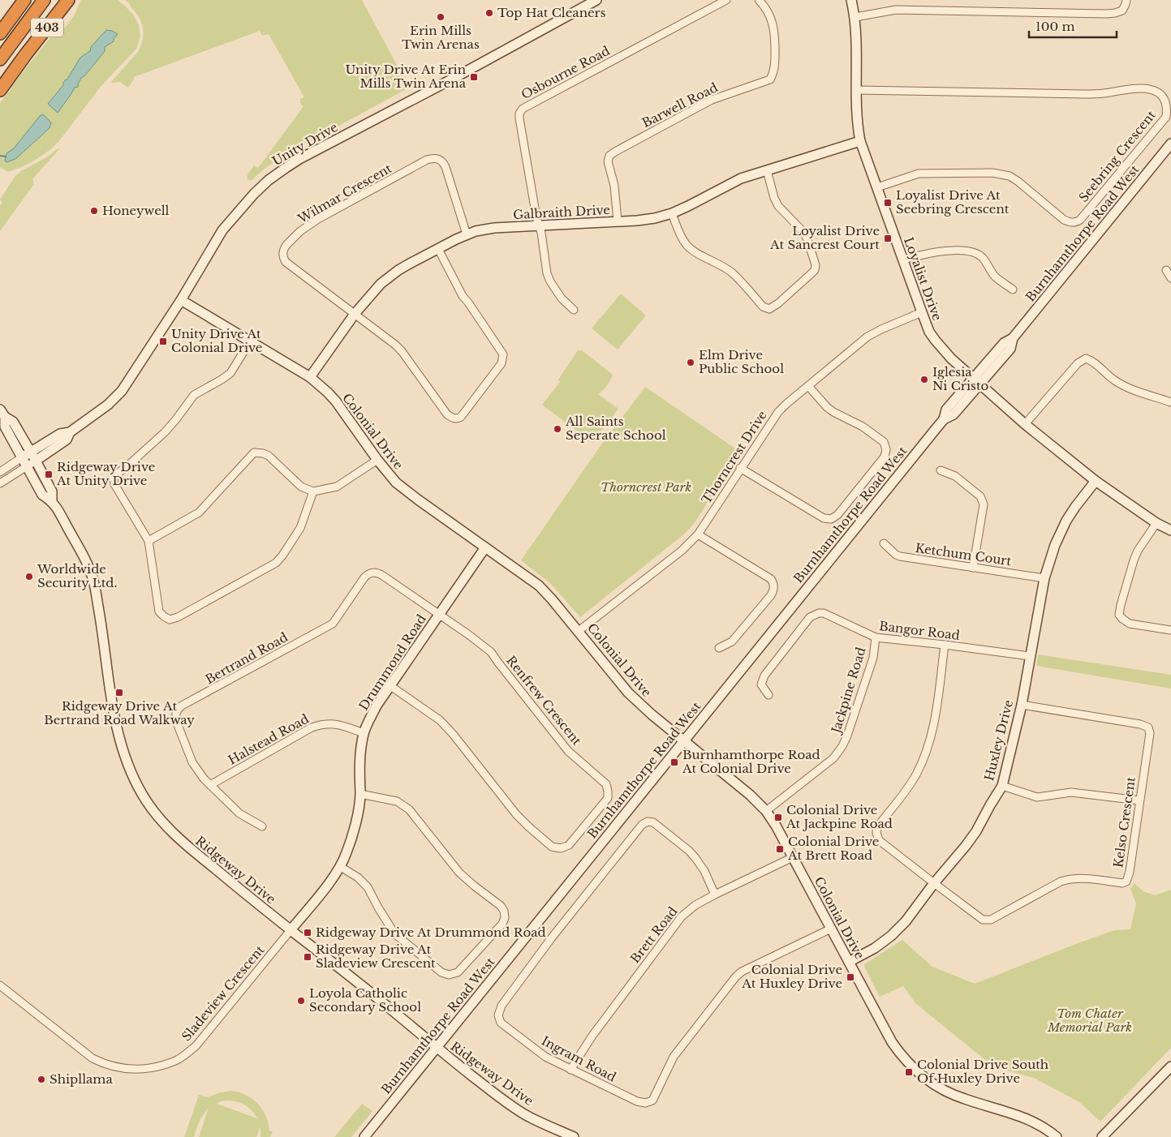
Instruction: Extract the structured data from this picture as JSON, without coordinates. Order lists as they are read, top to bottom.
{
  "streets": {
    "highway": ["403"],
    "street": [
      "Osbourne Road",
      "Barwell Road",
      "Unity Drive",
      "Seebring Crescent",
      "Wilmar Crescent",
      "Galbraith Drive",
      "Burnhamthorpe Road West",
      "Loyalist Drive",
      "Colonial Drive",
      "Thorncrest Drive",
      "Ketchum Court",
      "Bangor Road",
      "Bertrand Road",
      "Drummond Road",
      "Jackpine Road",
      "Renfrew Crescent",
      "Halstead Road",
      "Huxley Drive",
      "Kelso Crescent",
      "Ridgeway Drive",
      "Brett Road",
      "Sladeview Crescent",
      "Ingram Road"
    ]
  },
  "crossings": [
    ["Osbourne Road", "Galbraith Drive"],
    ["Barwell Road", "Galbraith Drive"],
    ["Unity Drive", "Colonial Drive"],
    ["Unity Drive", "Ridgeway Drive"],
    ["Seebring Crescent", "Loyalist Drive"],
    ["Wilmar Crescent", "Galbraith Drive"],
    ["Galbraith Drive", "Loyalist Drive"],
    ["Galbraith Drive", "Colonial Drive"],
    ["Burnhamthorpe Road West", "Loyalist Drive"],
    ["Burnhamthorpe Road West", "Colonial Drive"],
    ["Burnhamthorpe Road West", "Ridgeway Drive"],
    ["Loyalist Drive", "Thorncrest Drive"],
    ["Loyalist Drive", "Huxley Drive"],
    ["Colonial Drive", "Thorncrest Drive"],
    ["Colonial Drive", "Drummond Road"],
    ["Colonial Drive", "Jackpine Road"],
    ["Colonial Drive", "Huxley Drive"],
    ["Colonial Drive", "Brett Road"],
    ["Colonial Drive", "Ingram Road"],
    ["Ketchum Court", "Huxley Drive"],
    ["Bangor Road", "Jackpine Road"],
    ["Bangor Road", "Huxley Drive"],
    ["Bertrand Road", "Drummond Road"],
    ["Bertrand Road", "Renfrew Crescent"],
    ["Bertrand Road", "Halstead Road"],
    ["Drummond Road", "Renfrew Crescent"],
    ["Drummond Road", "Halstead Road"],
    ["Drummond Road", "Ridgeway Drive"],
    ["Drummond Road", "Sladeview Crescent"],
    ["Huxley Drive", "Kelso Crescent"],
    ["Ridgeway Drive", "Sladeview Crescent"],
    ["Brett Road", "Ingram Road"]
  ],
  "parks": ["Thorncrest Park", "Tom Chater Memorial Park"],
  "places": {
    "other": [
      "Top Hat Cleaners",
      "Erin Mills Twin Arenas",
      "Honeywell",
      "Elm Drive Public School",
      "Iglesia Ni Cristo",
      "All Saints Seperate School",
      "Worldwide Security Ltd.",
      "Loyola Catholic Secondary School",
      "Shipllama"
    ],
    "transit": [
      "Unity Drive At Erin Mills Twin Arena",
      "Loyalist Drive At Seebring Crescent",
      "Loyalist Drive At Sancrest Court",
      "Unity Drive At Colonial Drive",
      "Ridgeway Drive At Unity Drive",
      "Ridgeway Drive At Bertrand Road Walkway",
      "Burnhamthorpe Road At Colonial Drive",
      "Colonial Drive At Jackpine Road",
      "Colonial Drive At Brett Road",
      "Ridgeway Drive At Drummond Road",
      "Ridgeway Drive At Sladeview Crescent",
      "Colonial Drive At Huxley Drive",
      "Colonial Drive South Of Huxley Drive"
    ]
  },
  "scale_bar": "100 m"
}
